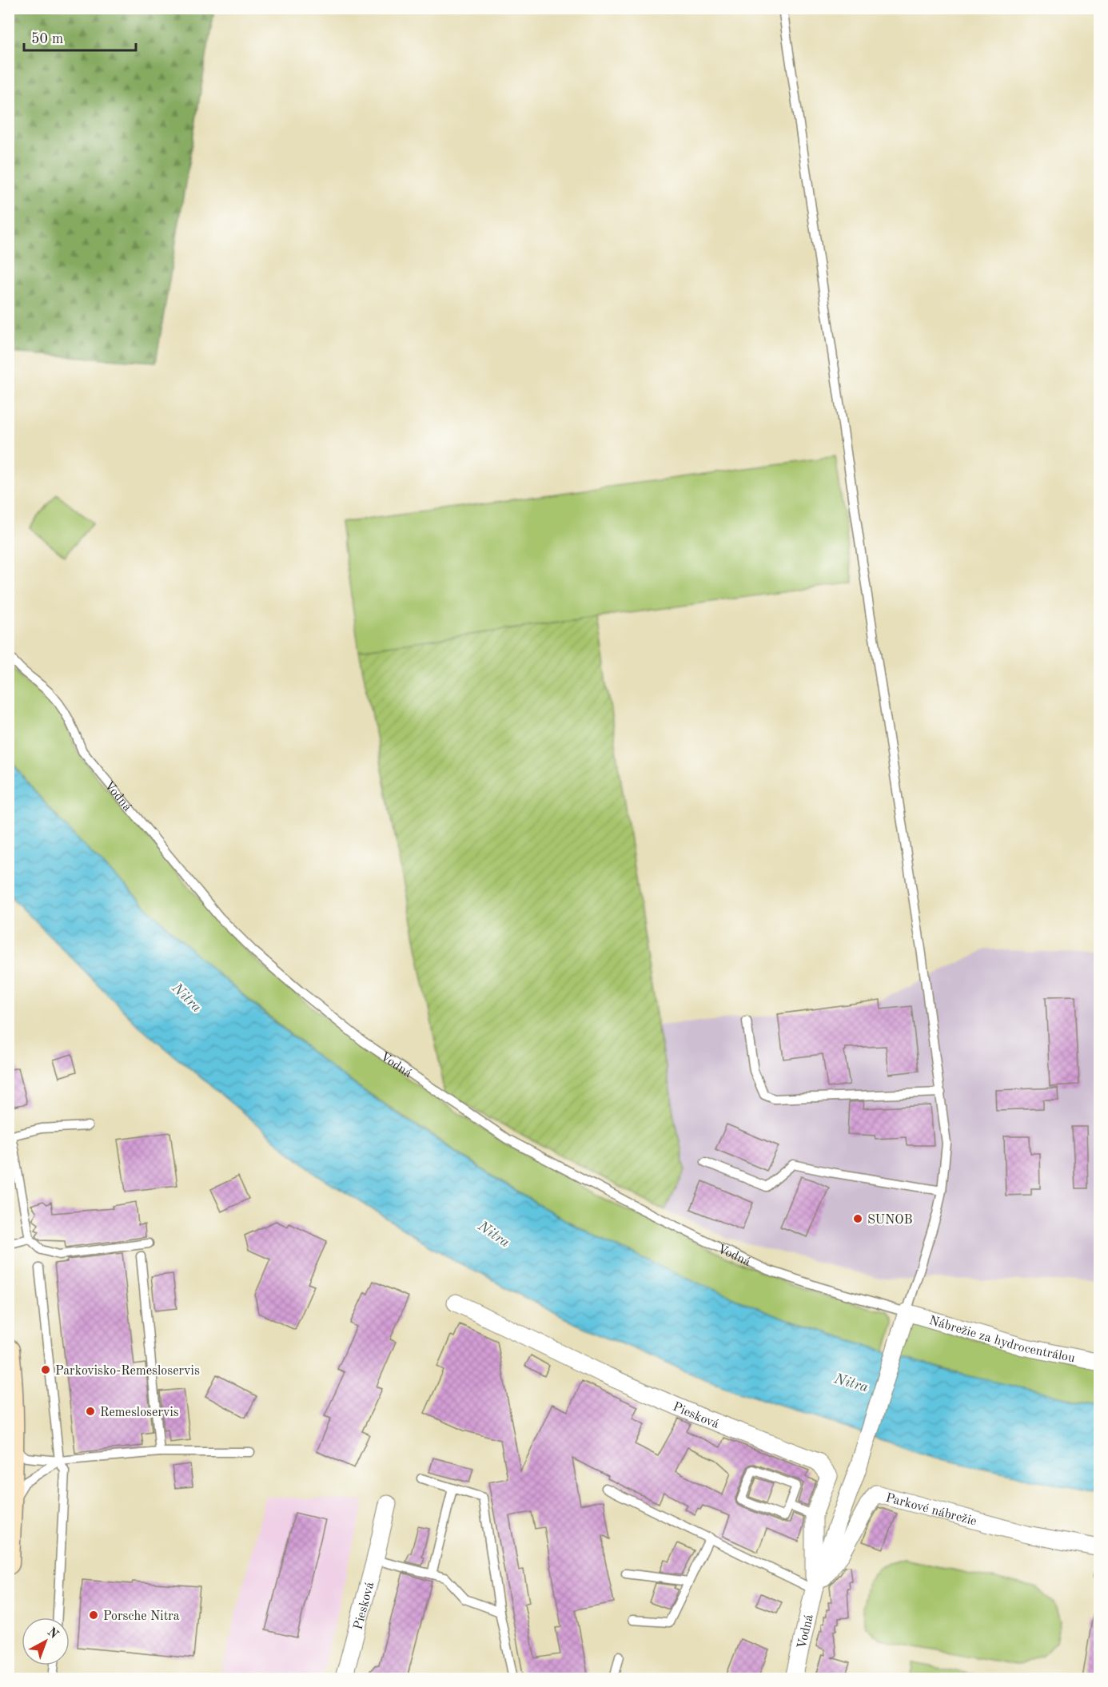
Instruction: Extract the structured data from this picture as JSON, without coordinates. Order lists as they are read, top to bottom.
{
  "streets": {
    "street": [
      "Vodná",
      "Nábrežie za hydrocentrálou",
      "Piesková",
      "Parkové nábrežie"
    ]
  },
  "crossings": [
    ["Vodná", "Nábrežie za hydrocentrálou"],
    ["Vodná", "Piesková"],
    ["Vodná", "Parkové nábrežie"],
    ["Piesková", "Parkové nábrežie"]
  ],
  "water": ["Nitra"],
  "places": [
    "SUNOB",
    "Parkovisko-Remesloservis",
    "Remesloservis",
    "Porsche Nitra"
  ],
  "scale_bar": "50 m",
  "north": "top right"
}
